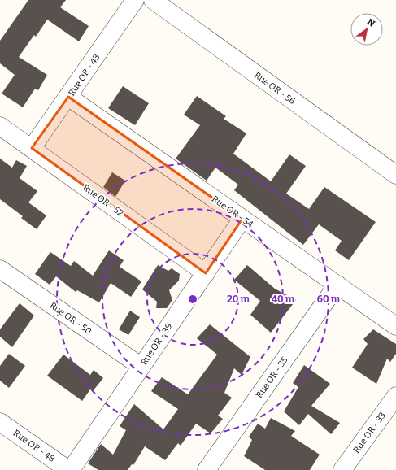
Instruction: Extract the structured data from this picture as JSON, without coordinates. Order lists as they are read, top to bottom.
{
  "streets": {
    "street": [
      "Rue OR - 43",
      "Rue OR - 56",
      "Rue OR - 52",
      "Rue OR - 54",
      "Rue OR - 50",
      "Rue OR - 39",
      "Rue OR - 35",
      "Rue OR - 33",
      "Rue OR - 48"
    ]
  },
  "crossings": [
    ["Rue OR - 43", "Rue OR - 52"],
    ["Rue OR - 43", "Rue OR - 54"],
    ["Rue OR - 52", "Rue OR - 39"],
    ["Rue OR - 54", "Rue OR - 39"],
    ["Rue OR - 54", "Rue OR - 35"],
    ["Rue OR - 50", "Rue OR - 39"],
    ["Rue OR - 39", "Rue OR - 48"]
  ],
  "north": "top right",
  "rings": ["20 m", "40 m", "60 m"]
}
